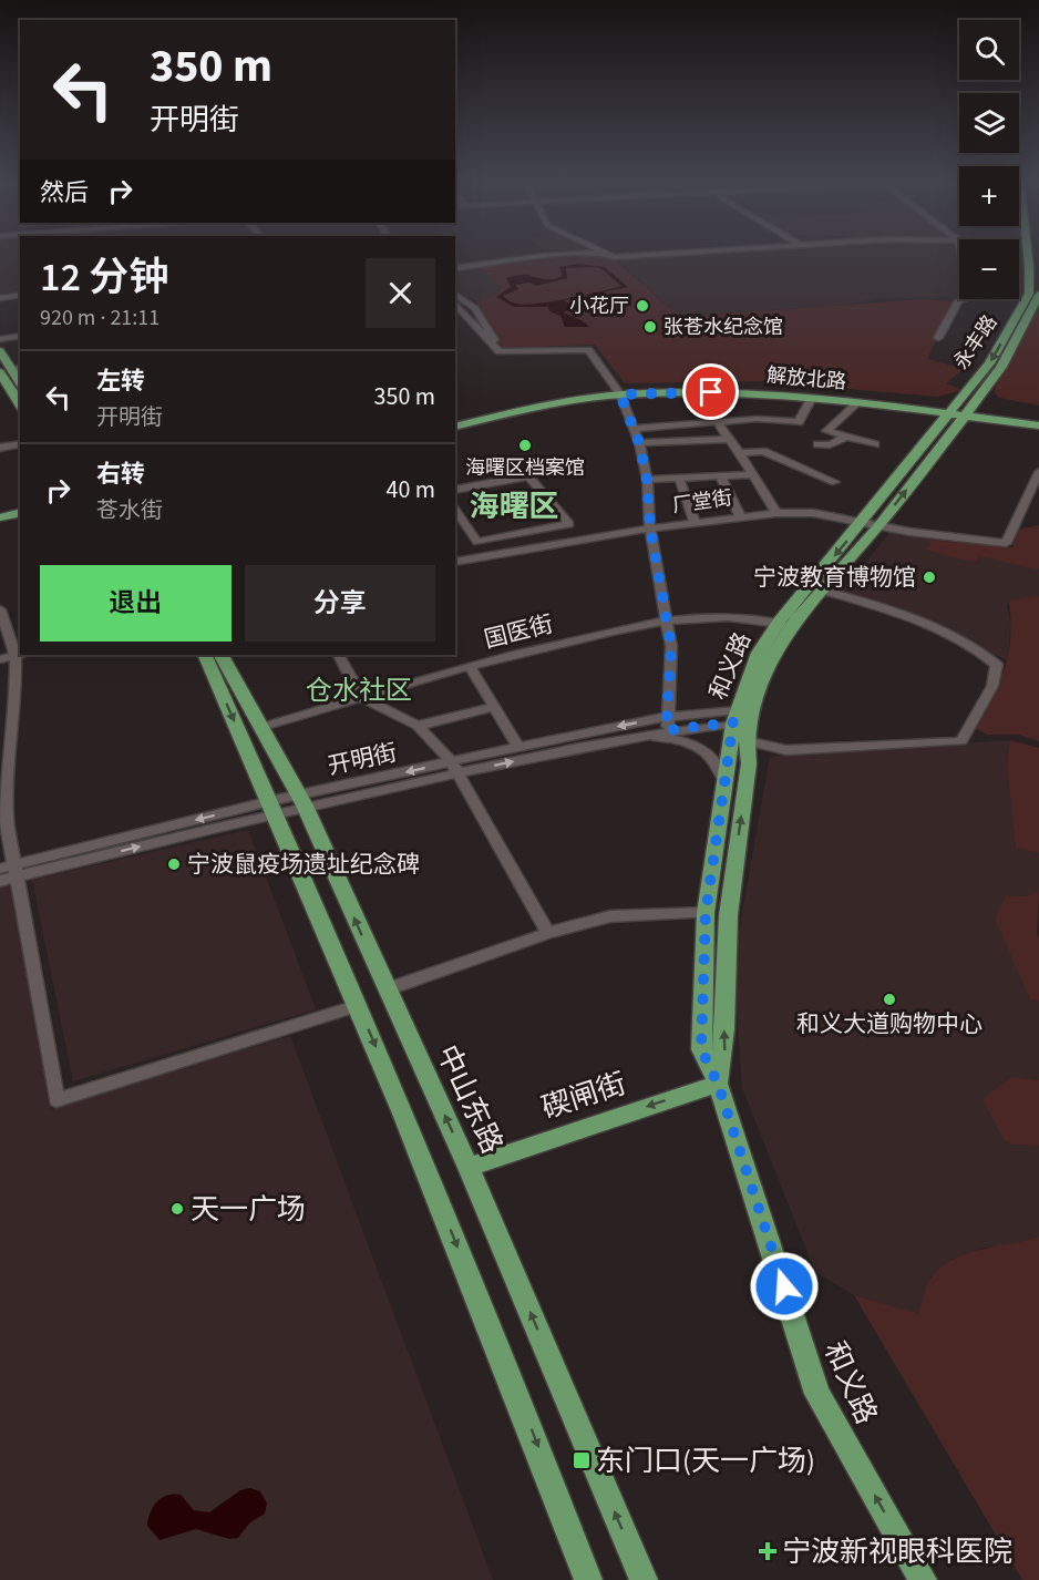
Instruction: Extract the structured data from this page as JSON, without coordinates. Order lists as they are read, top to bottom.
{
  "streets": {
    "main road": [
      "永丰路",
      "解放北路",
      "和义路",
      "碶闸街",
      "中山东路"
    ],
    "street": ["厂堂街", "国医街", "开明街"]
  },
  "crossings": [
    ["永丰路", "解放北路"],
    ["永丰路", "和义路"],
    ["解放北路", "和义路"],
    ["厂堂街", "和义路"],
    ["国医街", "和义路"],
    ["国医街", "中山东路"],
    ["和义路", "开明街"],
    ["和义路", "碶闸街"],
    ["开明街", "中山东路"],
    ["碶闸街", "中山东路"]
  ],
  "one_way": ["碶闸街"],
  "districts": ["海曙区", "仓水社区"],
  "places": {
    "other": [
      "小花厅",
      "张苍水纪念馆",
      "海曙区档案馆",
      "宁波教育博物馆",
      "宁波鼠疫场遗址纪念碑",
      "和义大道购物中心",
      "天一广场"
    ],
    "transit": ["东门口(天一广场)"],
    "health": ["宁波新视眼科医院"]
  },
  "page": {
    "map_buttons": ["+", "−"],
    "turn": ["350 m", "开明街"],
    "then": "然后",
    "heading": ["12 分钟", "920 m · 21:11"],
    "list": [
      {
        "name": "左转",
        "note": "开明街",
        "value": "350 m"
      },
      {
        "name": "右转",
        "note": "苍水街",
        "value": "40 m"
      }
    ],
    "buttons": ["退出", "分享"]
  }
}
